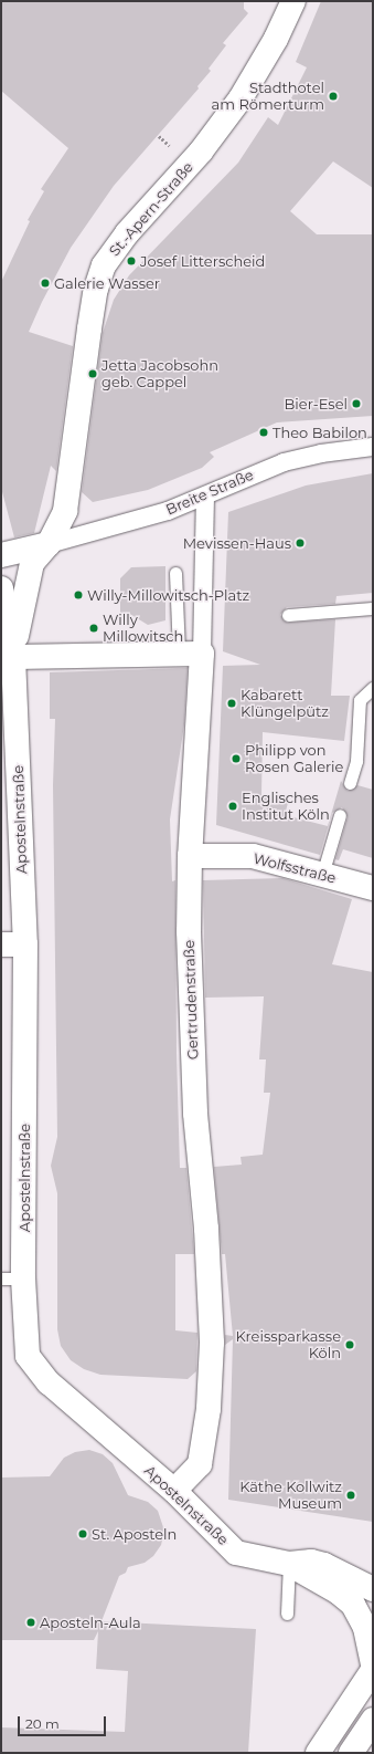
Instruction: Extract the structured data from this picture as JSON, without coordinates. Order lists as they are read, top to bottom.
{
  "streets": {
    "street": [
      "St.-Apern-Straße",
      "Breite Straße",
      "Apostelnstraße",
      "Wolfsstraße",
      "Gertrudenstraße"
    ]
  },
  "crossings": [
    ["St.-Apern-Straße", "Breite Straße"],
    ["St.-Apern-Straße", "Apostelnstraße"],
    ["Breite Straße", "Apostelnstraße"],
    ["Breite Straße", "Gertrudenstraße"],
    ["Apostelnstraße", "Gertrudenstraße"],
    ["Wolfsstraße", "Gertrudenstraße"]
  ],
  "places": [
    "Stadthotel am Römerturm",
    "Josef Litterscheid",
    "Galerie Wasser",
    "Jetta Jacobsohn geb. Cappel",
    "Bier-Esel",
    "Theo Babilon",
    "Mevissen-Haus",
    "Willy-Millowitsch-Platz",
    "Willy Millowitsch",
    "Kabarett Klüngelpütz",
    "Philipp von Rosen Galerie",
    "Englisches Institut Köln",
    "Kreissparkasse Köln",
    "Käthe Kollwitz Museum",
    "St. Aposteln",
    "Aposteln-Aula"
  ],
  "scale_bar": "20 m"
}
